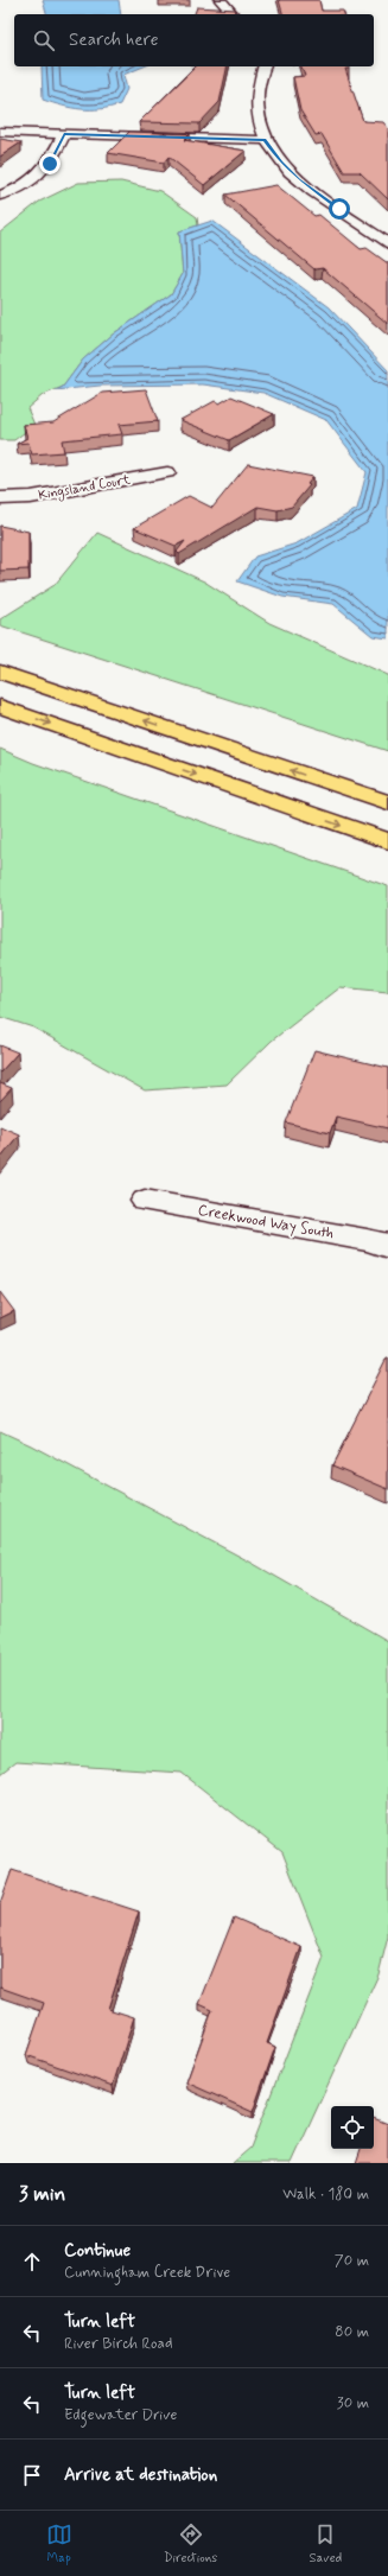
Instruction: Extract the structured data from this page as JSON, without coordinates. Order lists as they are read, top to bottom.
{
  "streets": {
    "street": ["Kingsland Court", "Creekwood Way South"]
  },
  "page": {
    "search": "Search here",
    "heading": ["3 min", "Walk · 180 m"],
    "list": [
      ["Continue", "Cunningham Creek Drive", "70 m"],
      ["Turn left", "River Birch Road", "80 m"],
      ["Turn left", "Edgewater Drive", "30 m"],
      "Arrive at destination"
    ],
    "nav": ["Map", "Directions", "Saved"]
  }
}
